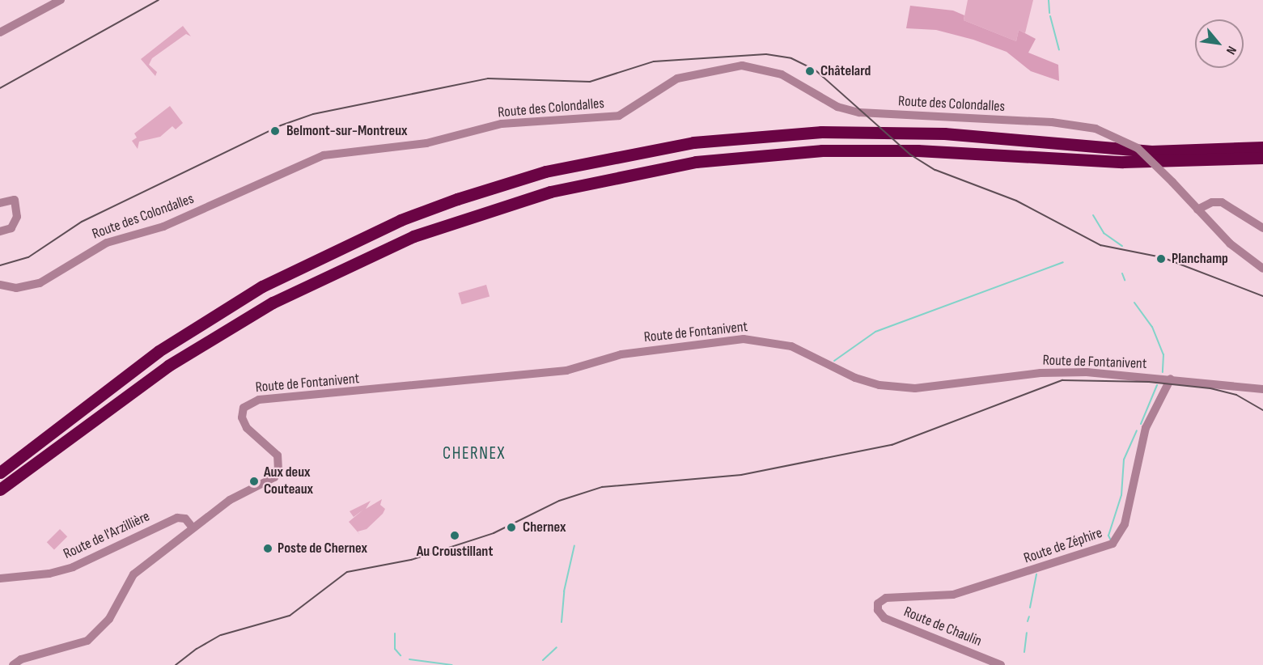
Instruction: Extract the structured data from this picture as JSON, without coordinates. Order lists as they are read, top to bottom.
{
  "streets": {
    "street": [
      "Route des Colondalles",
      "Route de Fontanivent",
      "Route de l'Arzillière",
      "Route de Zéphire",
      "Route de Chaulin"
    ]
  },
  "crossings": [
    ["Route de Fontanivent", "Route de l'Arzillière"],
    ["Route de Fontanivent", "Route de Zéphire"],
    ["Route de Zéphire", "Route de Chaulin"]
  ],
  "districts": ["CHERNEX"],
  "places": [
    "Châtelard",
    "Belmont-sur-Montreux",
    "Planchamp",
    "Aux deux Couteaux",
    "Chernex",
    "Au Croustillant",
    "Poste de Chernex"
  ],
  "north": "bottom right"
}
